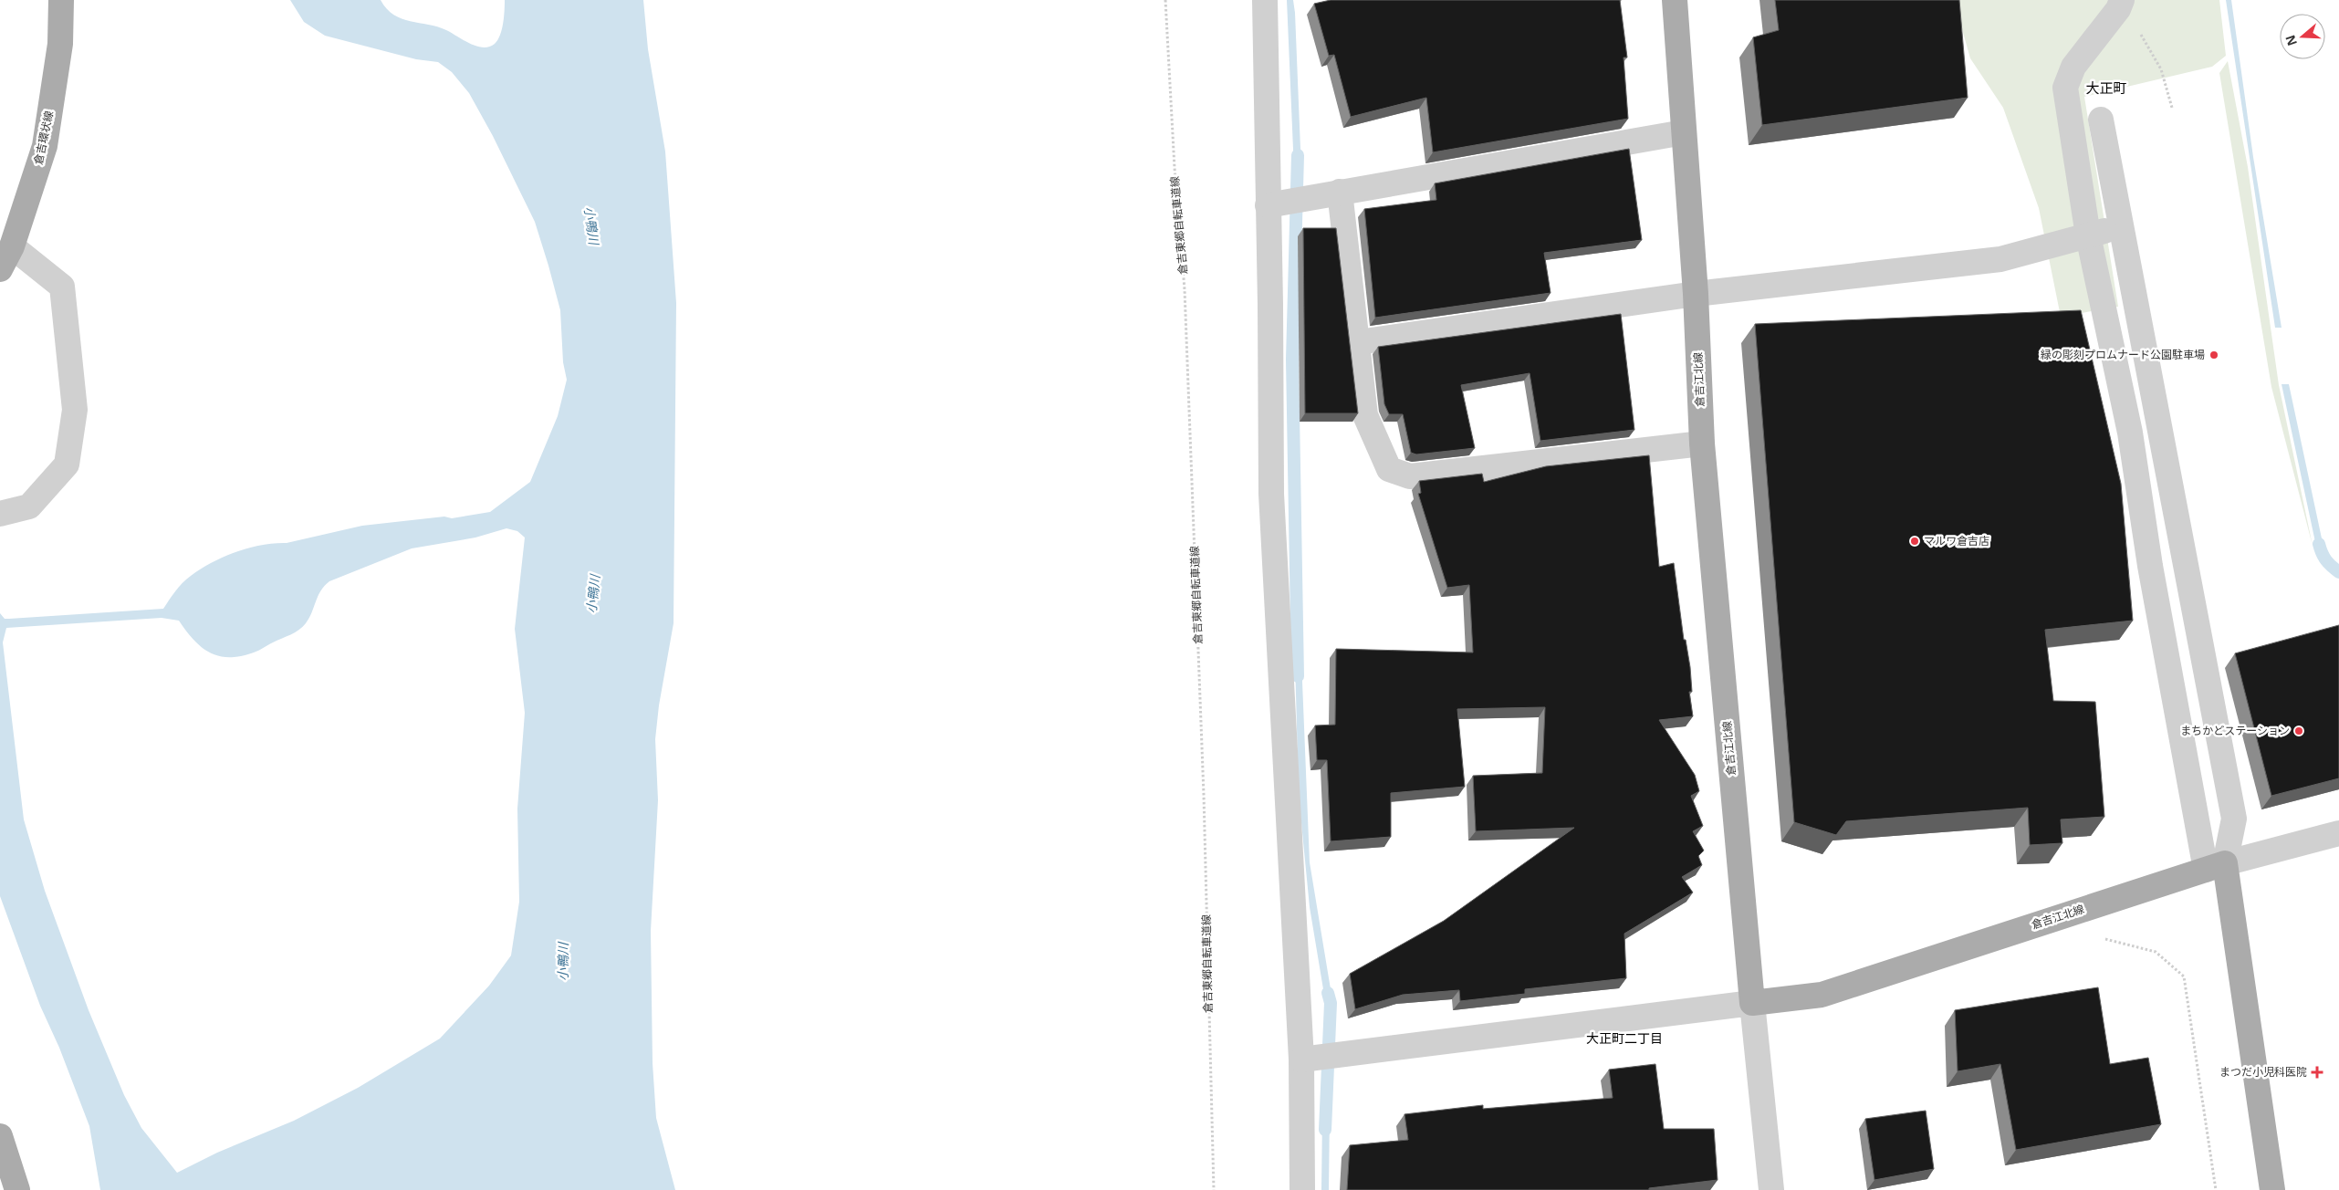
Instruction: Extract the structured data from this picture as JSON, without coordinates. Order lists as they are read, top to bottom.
{
  "streets": {
    "main road": ["倉吉環状線", "倉吉江北線"],
    "path": ["倉吉東郷自転車道線"]
  },
  "districts": ["大正町", "大正町二丁目"],
  "water": ["小鴨川"],
  "places": {
    "other": ["緑の彫刻プロムナード公園駐車場", "マルワ倉吉店", "まちかどステーション"],
    "health": ["まつだ小児科医院"]
  },
  "north": "left"
}
